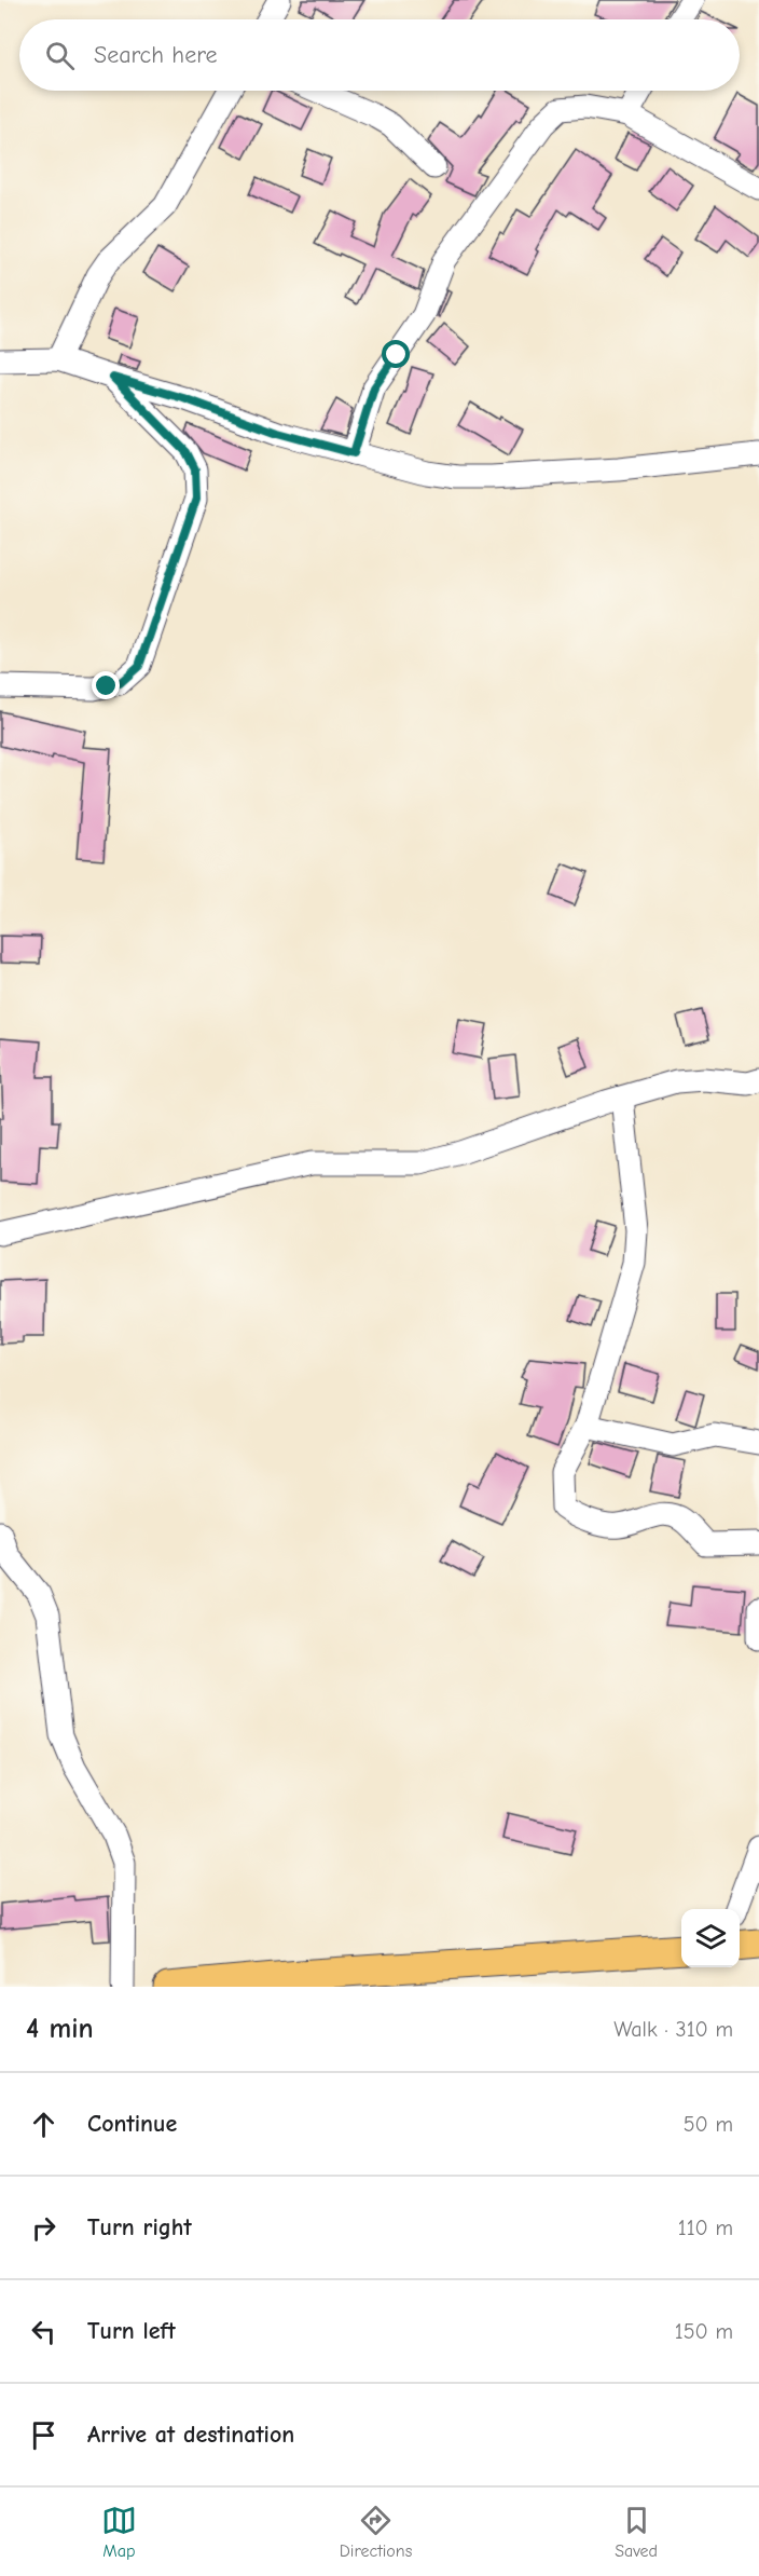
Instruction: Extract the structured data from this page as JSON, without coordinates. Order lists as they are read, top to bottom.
{
  "page": {
    "search": "Search here",
    "heading": ["4 min", "Walk · 310 m"],
    "list": [
      ["Continue", "50 m"],
      ["Turn right", "110 m"],
      ["Turn left", "150 m"],
      "Arrive at destination"
    ],
    "nav": ["Map", "Directions", "Saved"]
  }
}
